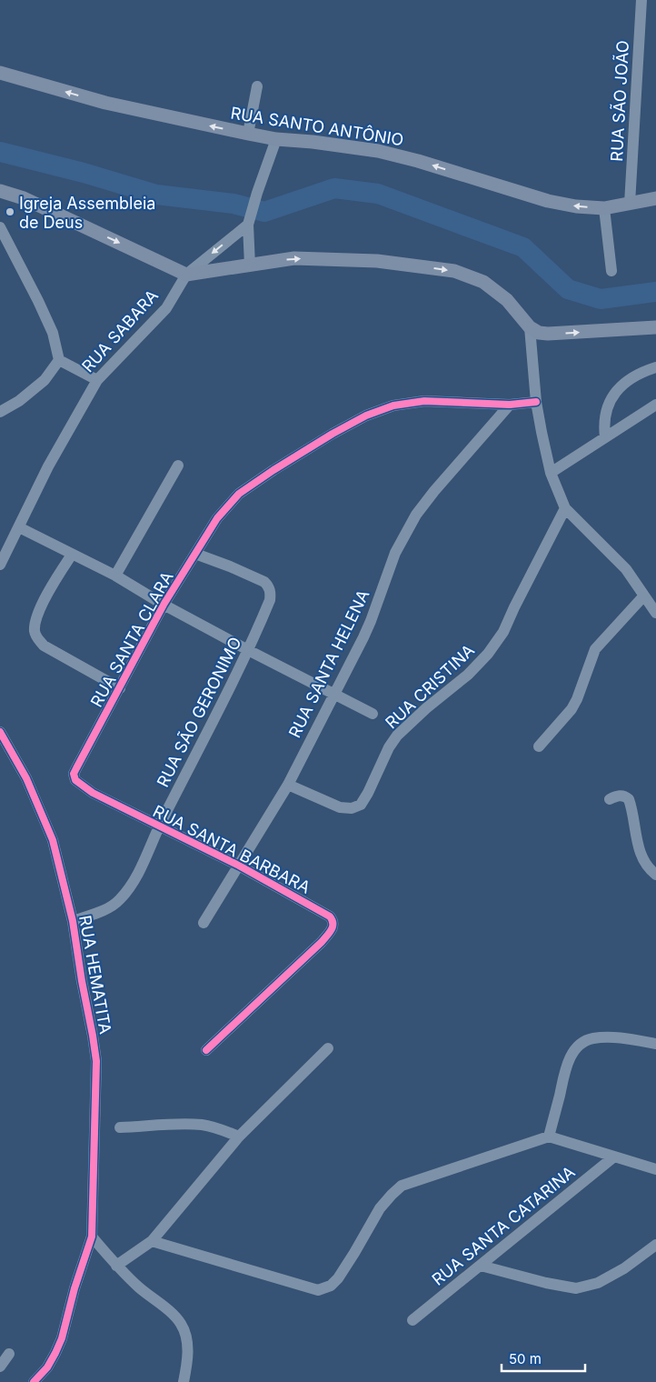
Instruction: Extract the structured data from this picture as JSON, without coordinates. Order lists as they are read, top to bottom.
{
  "streets": {
    "main road": ["RUA SANTO ANTÔNIO"],
    "street": [
      "RUA SÃO JOÃO",
      "RUA SABARA",
      "RUA SANTA CLARA",
      "RUA SANTA HELENA",
      "RUA CRISTINA",
      "RUA SÃO GERONIMO",
      "RUA SANTA BARBARA",
      "RUA HEMATITA",
      "RUA SANTA CATARINA"
    ]
  },
  "crossings": [
    ["RUA SÃO JOÃO", "RUA SANTO ANTÔNIO"],
    ["RUA SANTA CLARA", "RUA SANTA HELENA"],
    ["RUA SANTA CLARA", "RUA SÃO GERONIMO"],
    ["RUA SANTA CLARA", "RUA SANTA BARBARA"],
    ["RUA SANTA HELENA", "RUA CRISTINA"],
    ["RUA SANTA HELENA", "RUA SANTA BARBARA"],
    ["RUA SÃO GERONIMO", "RUA SANTA BARBARA"],
    ["RUA SÃO GERONIMO", "RUA HEMATITA"]
  ],
  "places": ["Igreja Assembleia de Deus"],
  "scale_bar": "50 m"
}
